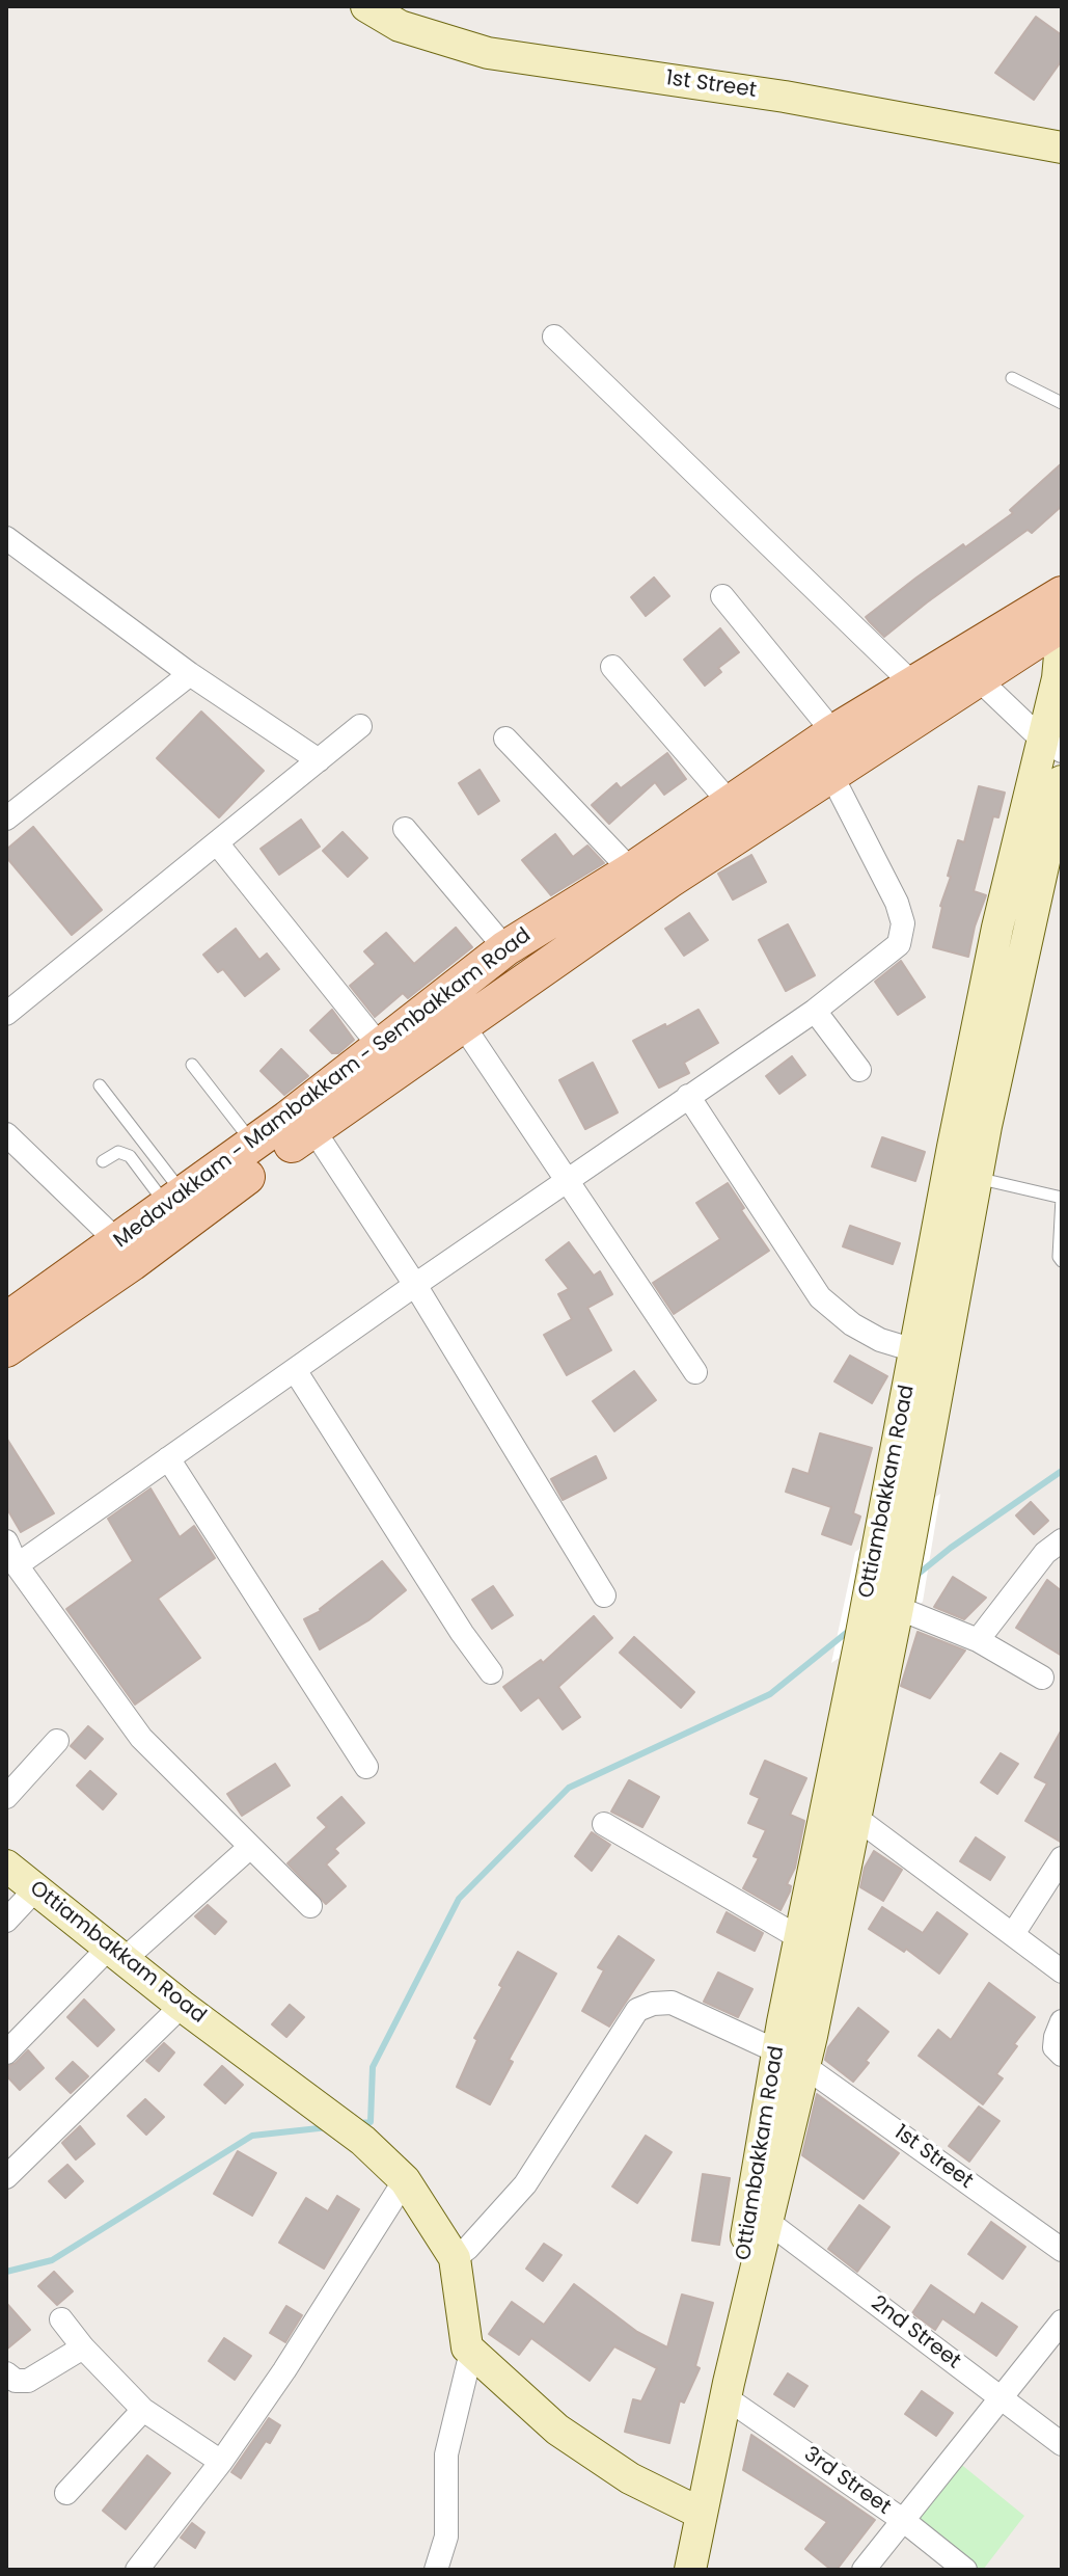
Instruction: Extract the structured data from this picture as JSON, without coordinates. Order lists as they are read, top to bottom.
{
  "streets": {
    "main road": ["Medavakkam - Mambakkam - Sembakkam Road"],
    "street": [
      "1st Street",
      "Ottiambakkam Road",
      "2nd Street",
      "3rd Street"
    ]
  },
  "crossings": [
    ["1st Street", "Ottiambakkam Road"],
    ["Medavakkam - Mambakkam - Sembakkam Road", "Ottiambakkam Road"],
    ["Ottiambakkam Road", "2nd Street"],
    ["Ottiambakkam Road", "3rd Street"]
  ]
}
